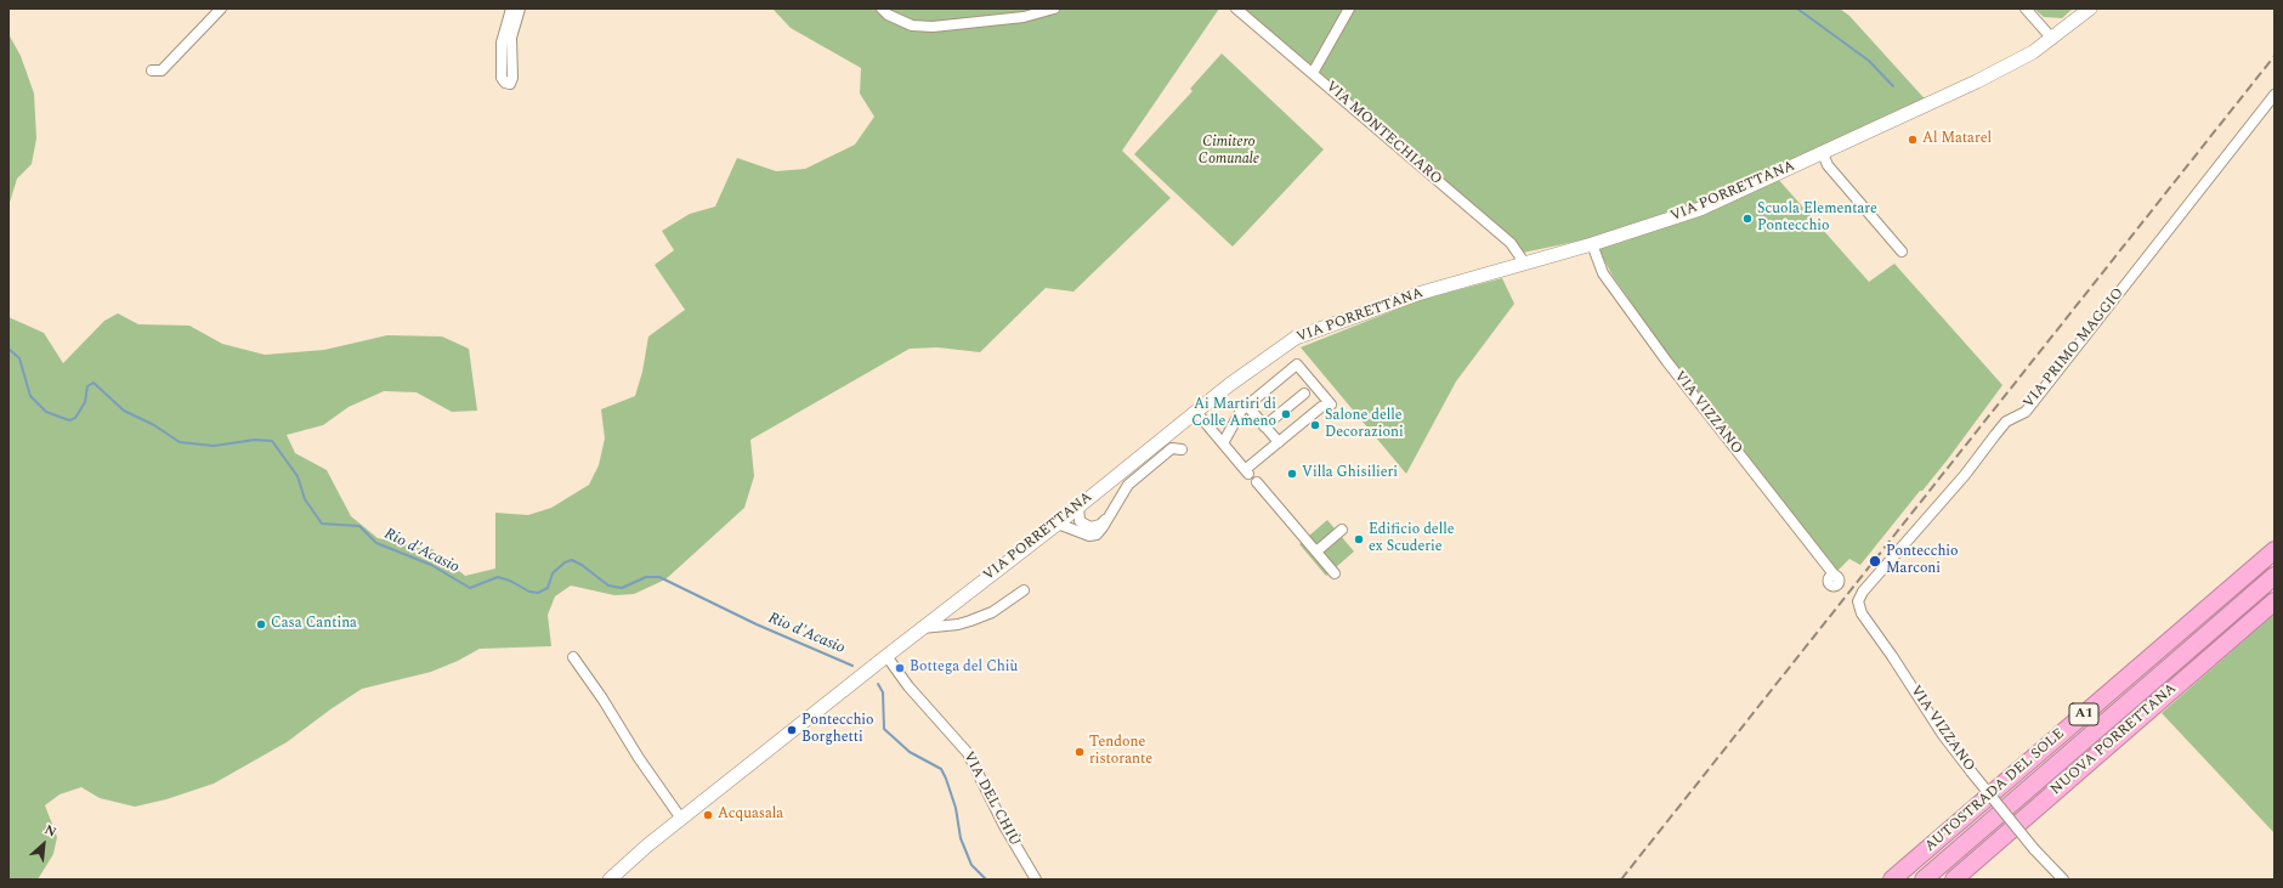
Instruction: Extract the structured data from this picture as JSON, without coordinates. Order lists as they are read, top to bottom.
{
  "streets": {
    "highway": ["A1", "NUOVA PORRETTANA", "AUTOSTRADA DEL SOLE"],
    "main road": ["VIA PORRETTANA"],
    "street": [
      "VIA MONTECHIARO",
      "VIA PRIMO MAGGIO",
      "VIA VIZZANO",
      "VIA DEL CHIÙ"
    ]
  },
  "crossings": [
    ["VIA MONTECHIARO", "VIA PORRETTANA"],
    ["VIA PORRETTANA", "VIA VIZZANO"],
    ["VIA PORRETTANA", "VIA DEL CHIÙ"],
    ["VIA PRIMO MAGGIO", "VIA VIZZANO"]
  ],
  "water": ["Rio d'Acasio"],
  "parks": ["Cimitero Comunale"],
  "places": [
    "Al Matarel",
    "Scuola Elementare Pontecchio",
    "Ai Martiri di Colle Ameno",
    "Salone delle Decorazioni",
    "Villa Ghisilieri",
    "Edificio delle ex Scuderie",
    "Pontecchio Marconi",
    "Casa Cantina",
    "Bottega del Chiù",
    "Pontecchio Borghetti",
    "Tendone ristorante",
    "Acquasala"
  ],
  "north": "top right"
}
